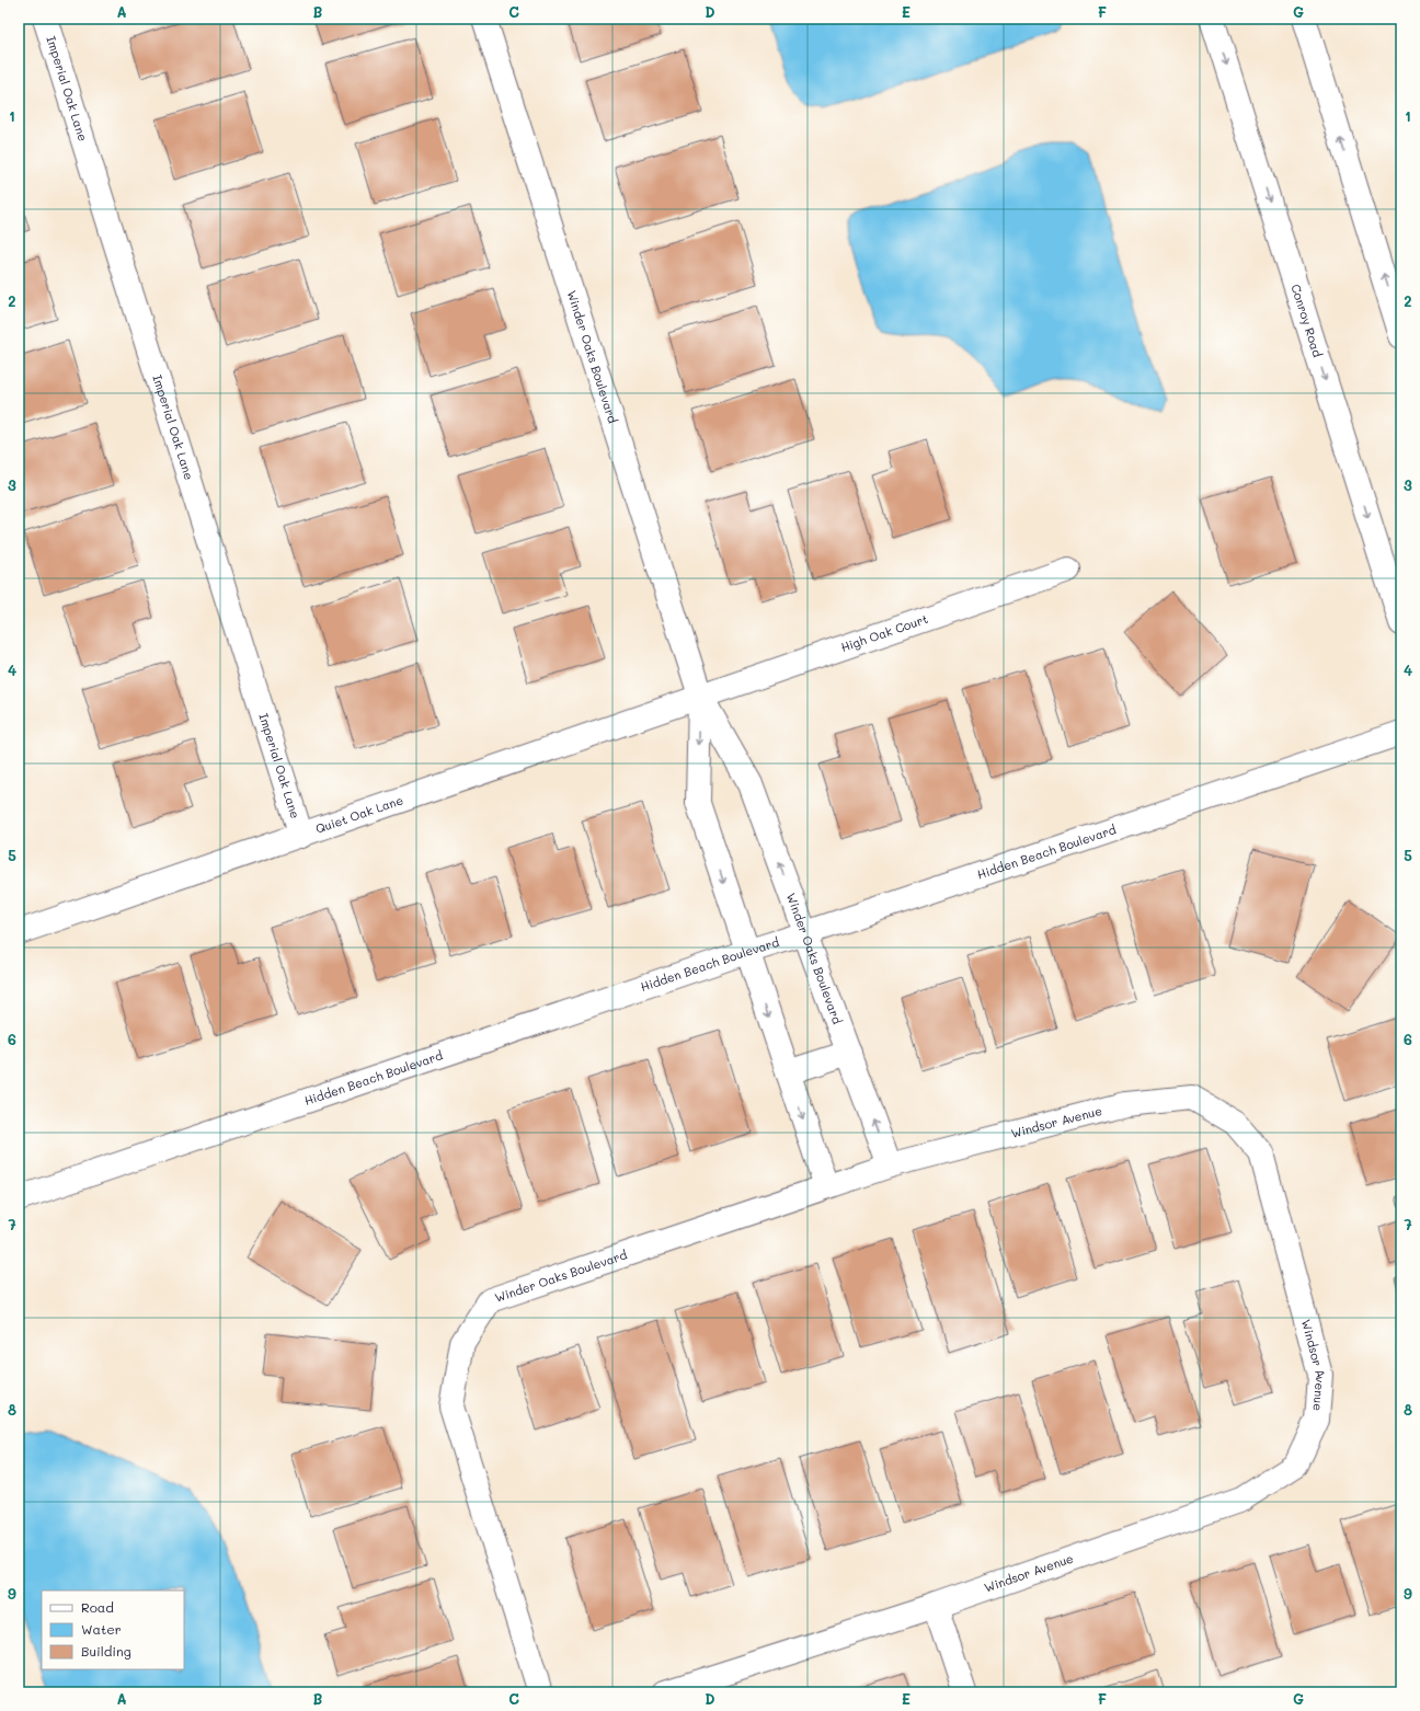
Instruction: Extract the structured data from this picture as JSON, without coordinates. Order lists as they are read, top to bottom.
{
  "streets": {
    "street": [
      "Imperial Oak Lane",
      "Conroy Road",
      "Winder Oaks Boulevard",
      "High Oak Court",
      "Quiet Oak Lane",
      "Hidden Beach Boulevard",
      "Windsor Avenue"
    ]
  },
  "crossings": [
    ["Imperial Oak Lane", "Quiet Oak Lane"],
    ["Winder Oaks Boulevard", "High Oak Court"],
    ["Winder Oaks Boulevard", "Quiet Oak Lane"],
    ["Winder Oaks Boulevard", "Hidden Beach Boulevard"],
    ["Winder Oaks Boulevard", "Windsor Avenue"],
    ["High Oak Court", "Quiet Oak Lane"]
  ],
  "legend": ["Road", "Water", "Building"],
  "grid": {
    "columns": [
      "A",
      "B",
      "C",
      "D",
      "E",
      "F",
      "G"
    ],
    "rows": [
      "1",
      "2",
      "3",
      "4",
      "5",
      "6",
      "7",
      "8",
      "9"
    ]
  }
}
